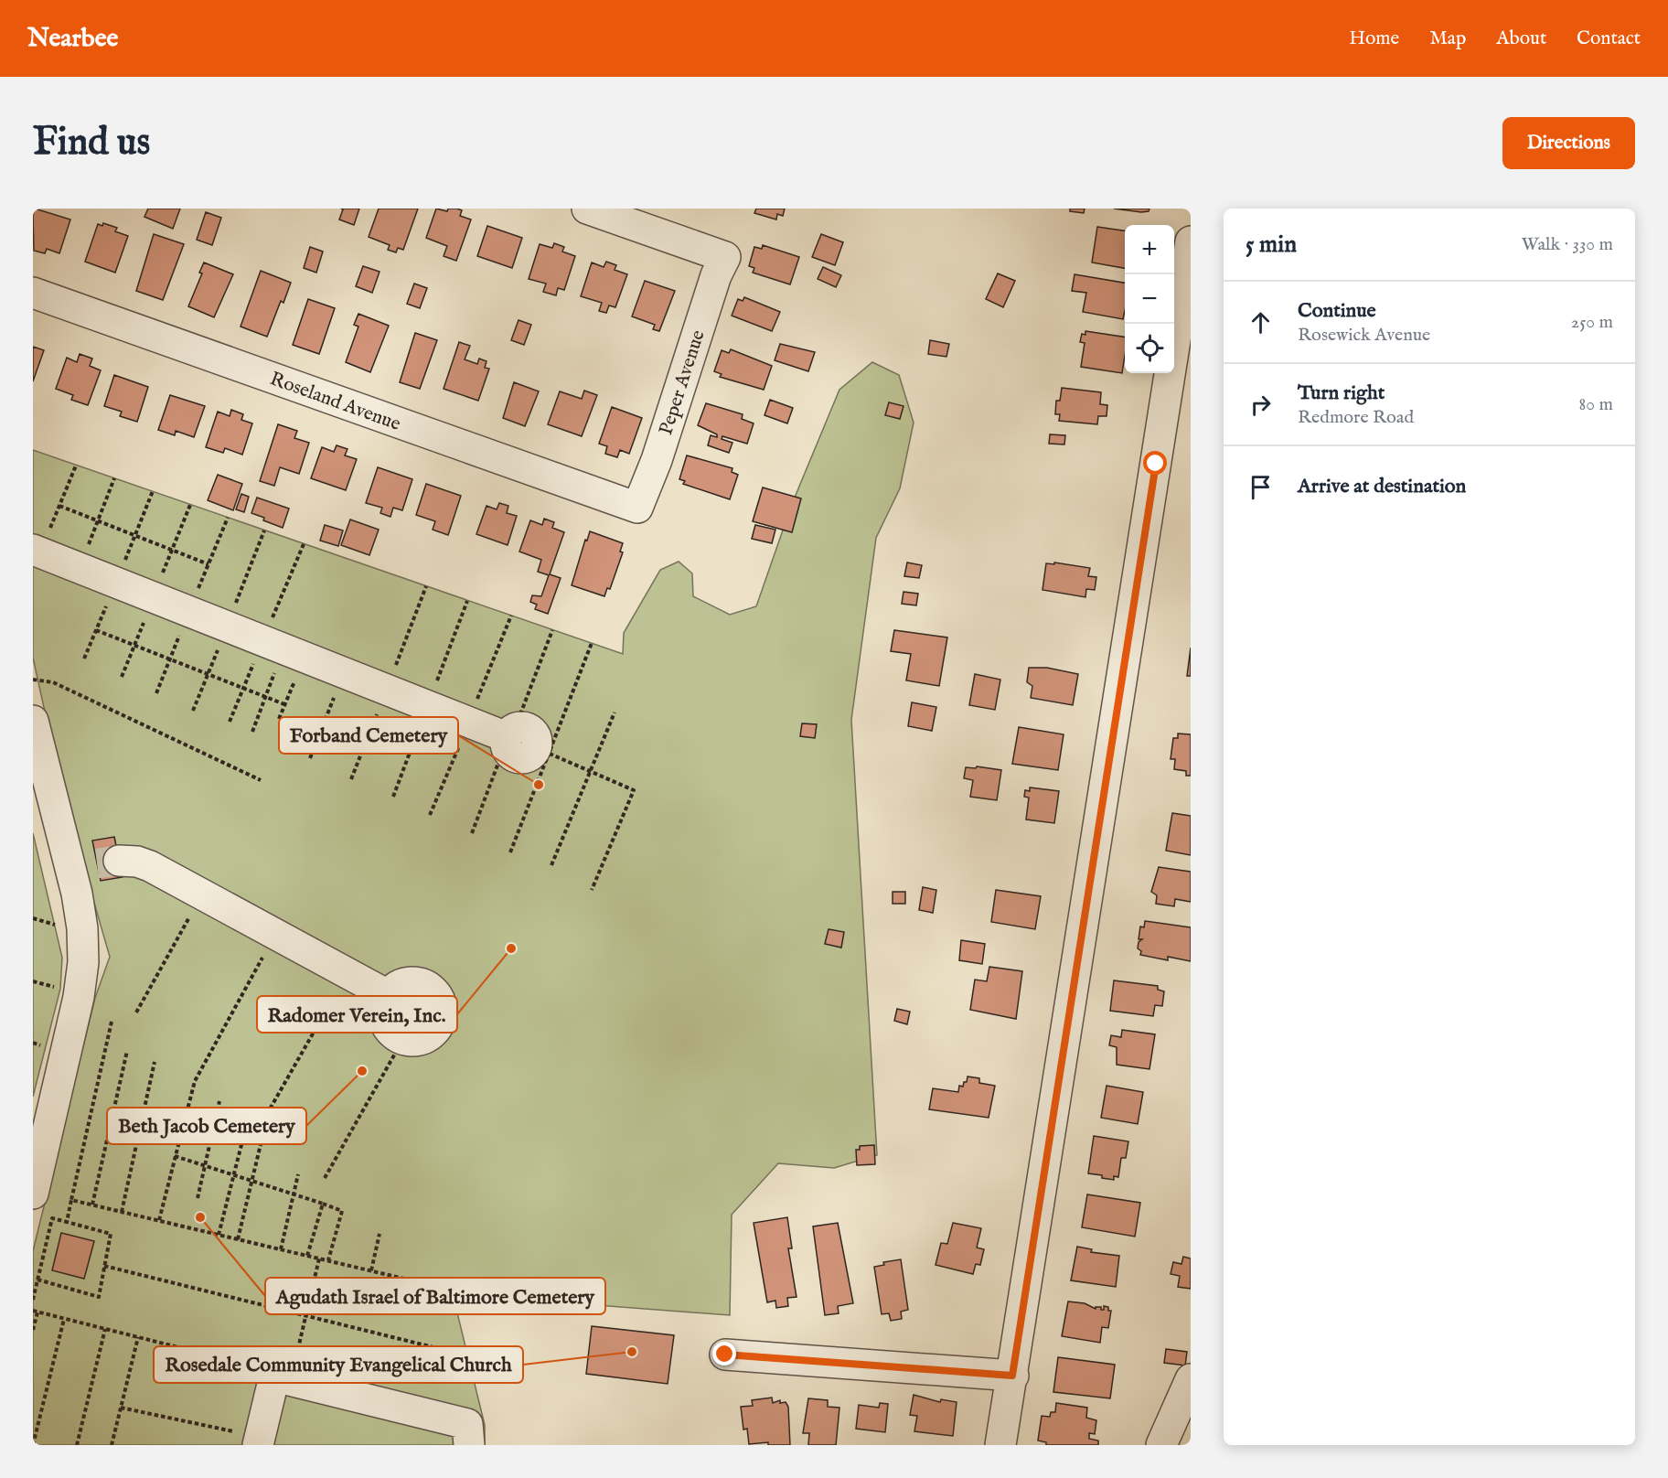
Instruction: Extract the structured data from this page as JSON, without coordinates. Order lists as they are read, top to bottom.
{
  "streets": {
    "street": ["Peper Avenue", "Roseland Avenue"]
  },
  "crossings": [
    ["Peper Avenue", "Roseland Avenue"]
  ],
  "places": [
    "Forband Cemetery",
    "Radomer Verein, Inc.",
    "Beth Jacob Cemetery",
    "Agudath Israel of Baltimore Cemetery",
    "Rosedale Community Evangelical Church"
  ],
  "page": {
    "header": "Nearbee",
    "nav": [
      "Home",
      "Map",
      "About",
      "Contact"
    ],
    "buttons": "Directions",
    "title": "Find us",
    "heading": ["5 min", "Walk · 330 m"],
    "map_buttons": ["+", "−"],
    "list": [
      ["Continue", "Rosewick Avenue", "250 m"],
      ["Turn right", "Redmore Road", "80 m"],
      "Arrive at destination"
    ]
  }
}
